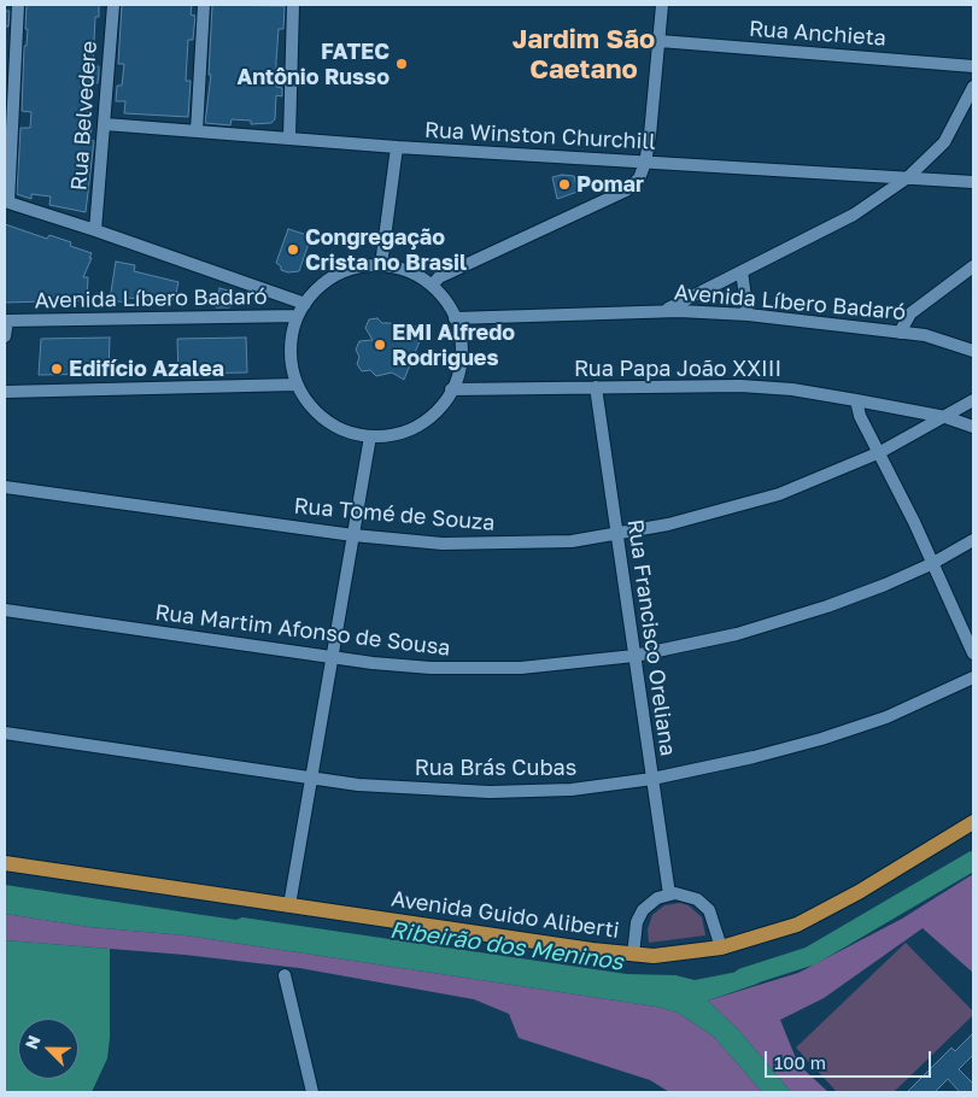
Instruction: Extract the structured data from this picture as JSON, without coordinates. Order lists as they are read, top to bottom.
{
  "streets": {
    "main road": ["Avenida Guido Aliberti"],
    "street": [
      "Rua Anchieta",
      "Rua Belvedere",
      "Rua Winston Churchill",
      "Avenida Líbero Badaró",
      "Rua Papa João XXIII",
      "Rua Tomé de Souza",
      "Rua Martim Afonso de Sousa",
      "Rua Francisco Oreliana",
      "Rua Brás Cubas"
    ]
  },
  "crossings": [
    ["Rua Belvedere", "Rua Winston Churchill"],
    ["Avenida Líbero Badaró", "Rua Papa João XXIII"],
    ["Rua Papa João XXIII", "Rua Tomé de Souza"],
    ["Rua Papa João XXIII", "Rua Francisco Oreliana"],
    ["Rua Tomé de Souza", "Rua Francisco Oreliana"],
    ["Rua Martim Afonso de Sousa", "Rua Francisco Oreliana"],
    ["Rua Francisco Oreliana", "Rua Brás Cubas"]
  ],
  "districts": ["Jardim São Caetano"],
  "water": ["Ribeirão dos Meninos"],
  "places": [
    "FATEC Antônio Russo",
    "Pomar",
    "Congregação Crista no Brasil",
    "EMI Alfredo Rodrigues",
    "Edifício Azalea"
  ],
  "scale_bar": "100 m",
  "north": "top left"
}
